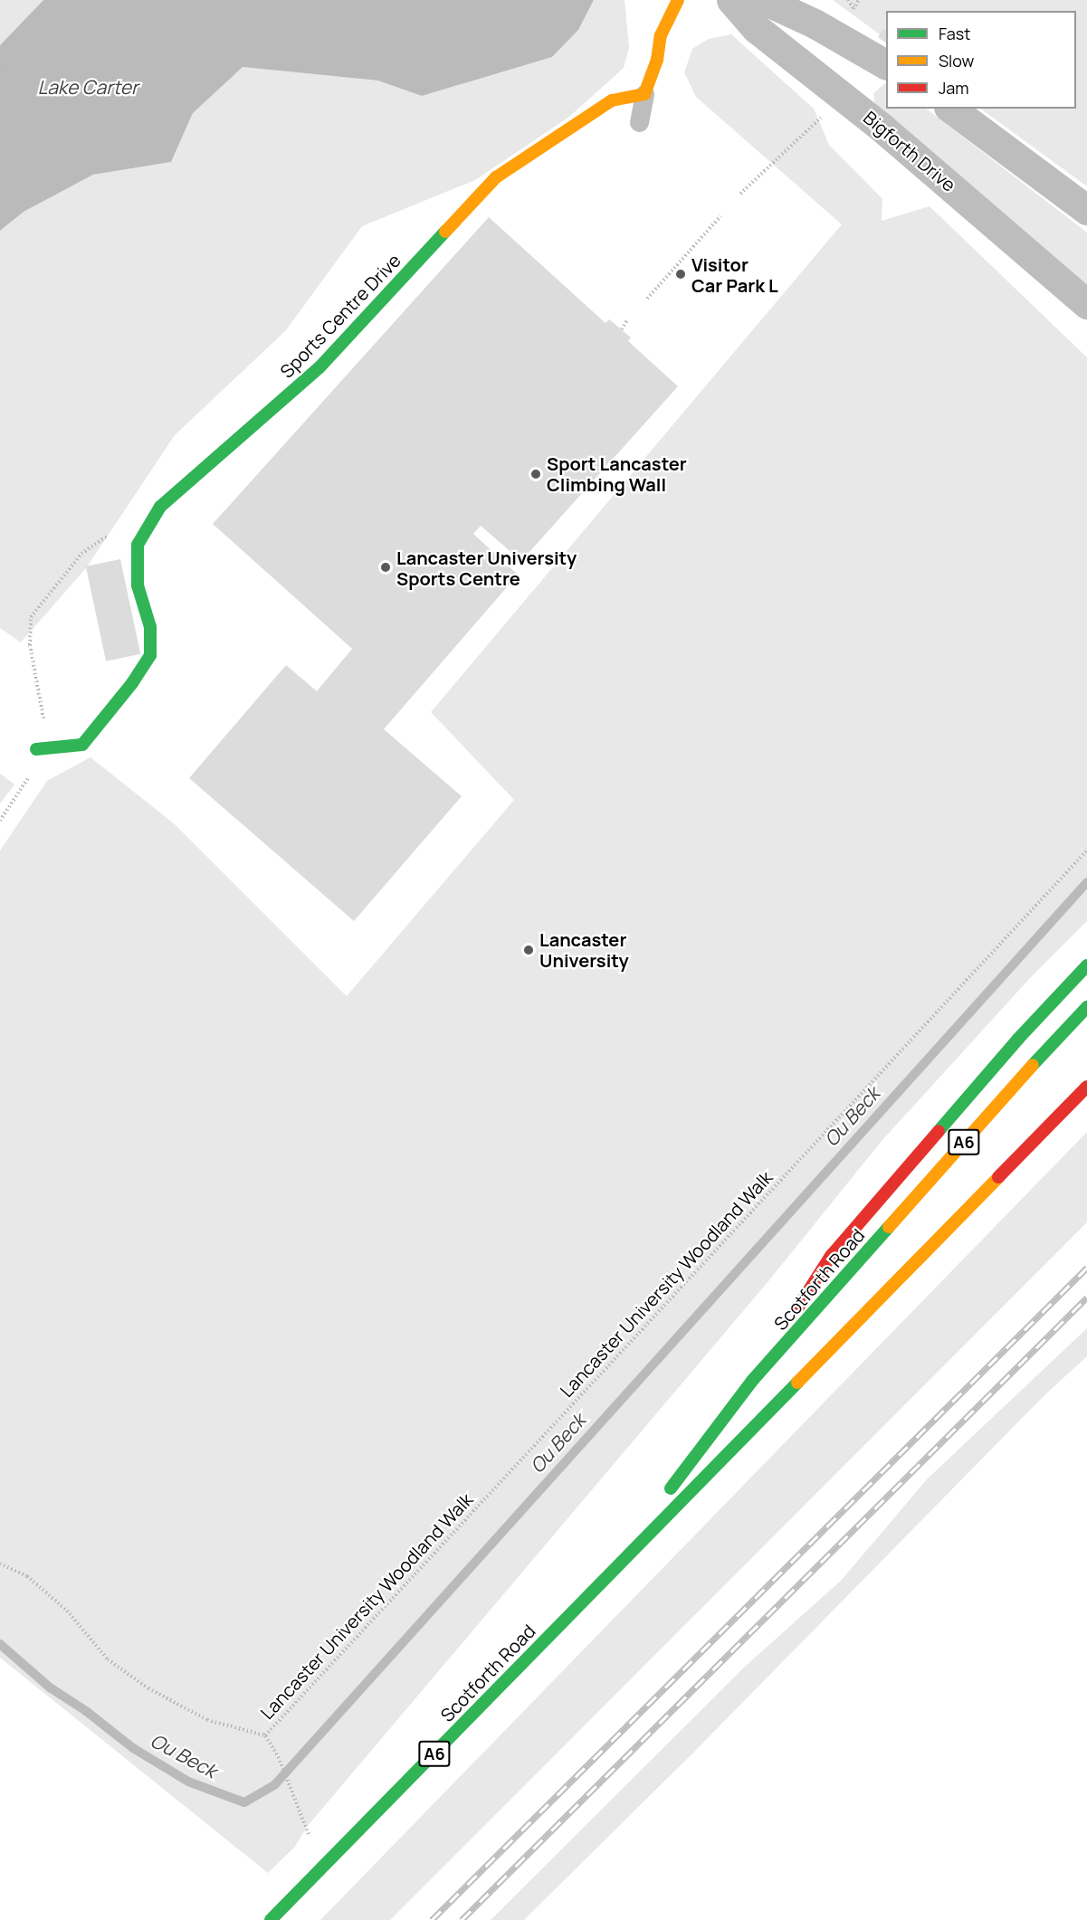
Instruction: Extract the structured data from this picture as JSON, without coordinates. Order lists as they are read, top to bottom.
{
  "streets": {
    "main road": ["Sports Centre Drive", "A6", "Scotforth Road"],
    "street": ["Bigforth Drive"],
    "path": ["Lancaster University Woodland Walk"]
  },
  "water": ["Lake Carter", "Ou Beck"],
  "places": [
    "Visitor Car Park L",
    "Sport Lancaster Climbing Wall",
    "Lancaster University Sports Centre",
    "Lancaster University"
  ],
  "legend": ["Fast", "Slow", "Jam"]
}
